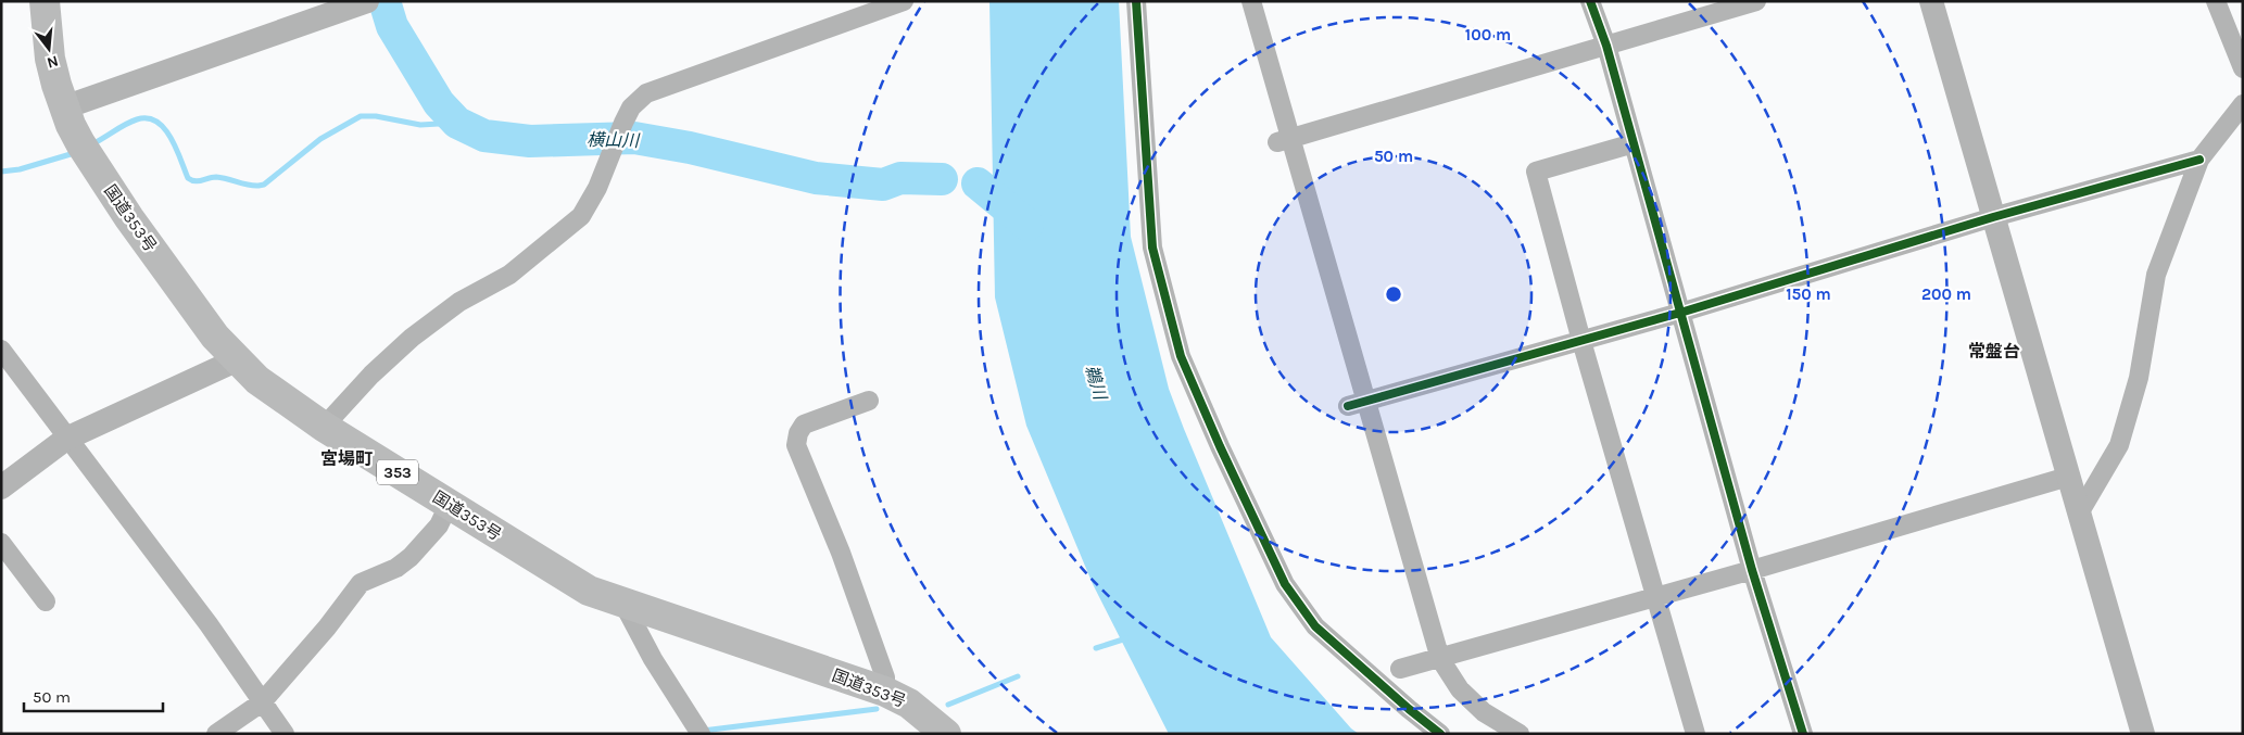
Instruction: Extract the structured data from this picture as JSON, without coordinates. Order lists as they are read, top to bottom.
{
  "streets": {
    "highway": ["国道353号", "353"]
  },
  "districts": ["常盤台", "宮場町"],
  "water": ["横山川", "鵜川"],
  "scale_bar": "50 m",
  "north": "bottom",
  "rings": [
    "100 m",
    "50 m",
    "150 m",
    "200 m"
  ]
}
